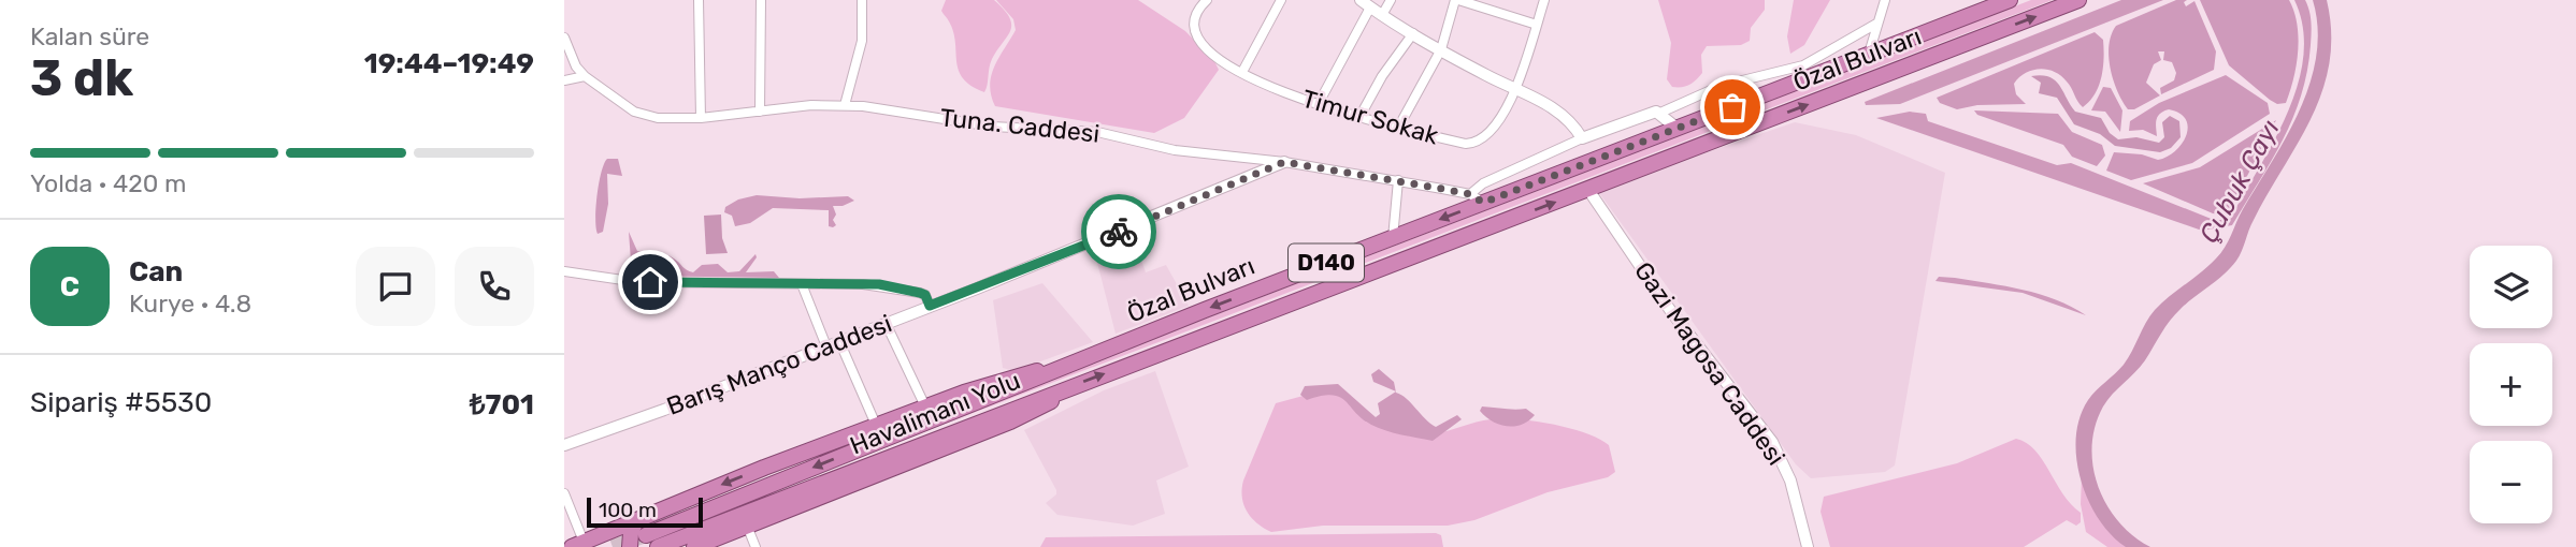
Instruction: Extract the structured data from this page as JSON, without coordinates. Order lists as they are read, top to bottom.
{
  "streets": {
    "highway": ["Özal Bulvarı", "D140", "Havalimanı Yolu"],
    "street": [
      "Timur Sokak",
      "Tuna. Caddesi",
      "Gazi Magosa Caddesi",
      "Barış Manço Caddesi"
    ]
  },
  "crossings": [
    ["Özal Bulvarı", "Tuna. Caddesi"],
    ["Özal Bulvarı", "Gazi Magosa Caddesi"],
    ["Özal Bulvarı", "Havalimanı Yolu"],
    ["Tuna. Caddesi", "Barış Manço Caddesi"]
  ],
  "water": ["Çubuk Çayı"],
  "scale_bar": "100 m",
  "page": {
    "heading": ["3 dk", "Kalan süre", "19:44–19:49"],
    "panel": [
      "Can",
      "Kurye · 4.8",
      "Sipariş #5530",
      "₺701"
    ],
    "bar": "Yolda · 420 m",
    "map_buttons": ["+", "−"],
    "round": "C",
    "scale": "100 m"
  }
}
